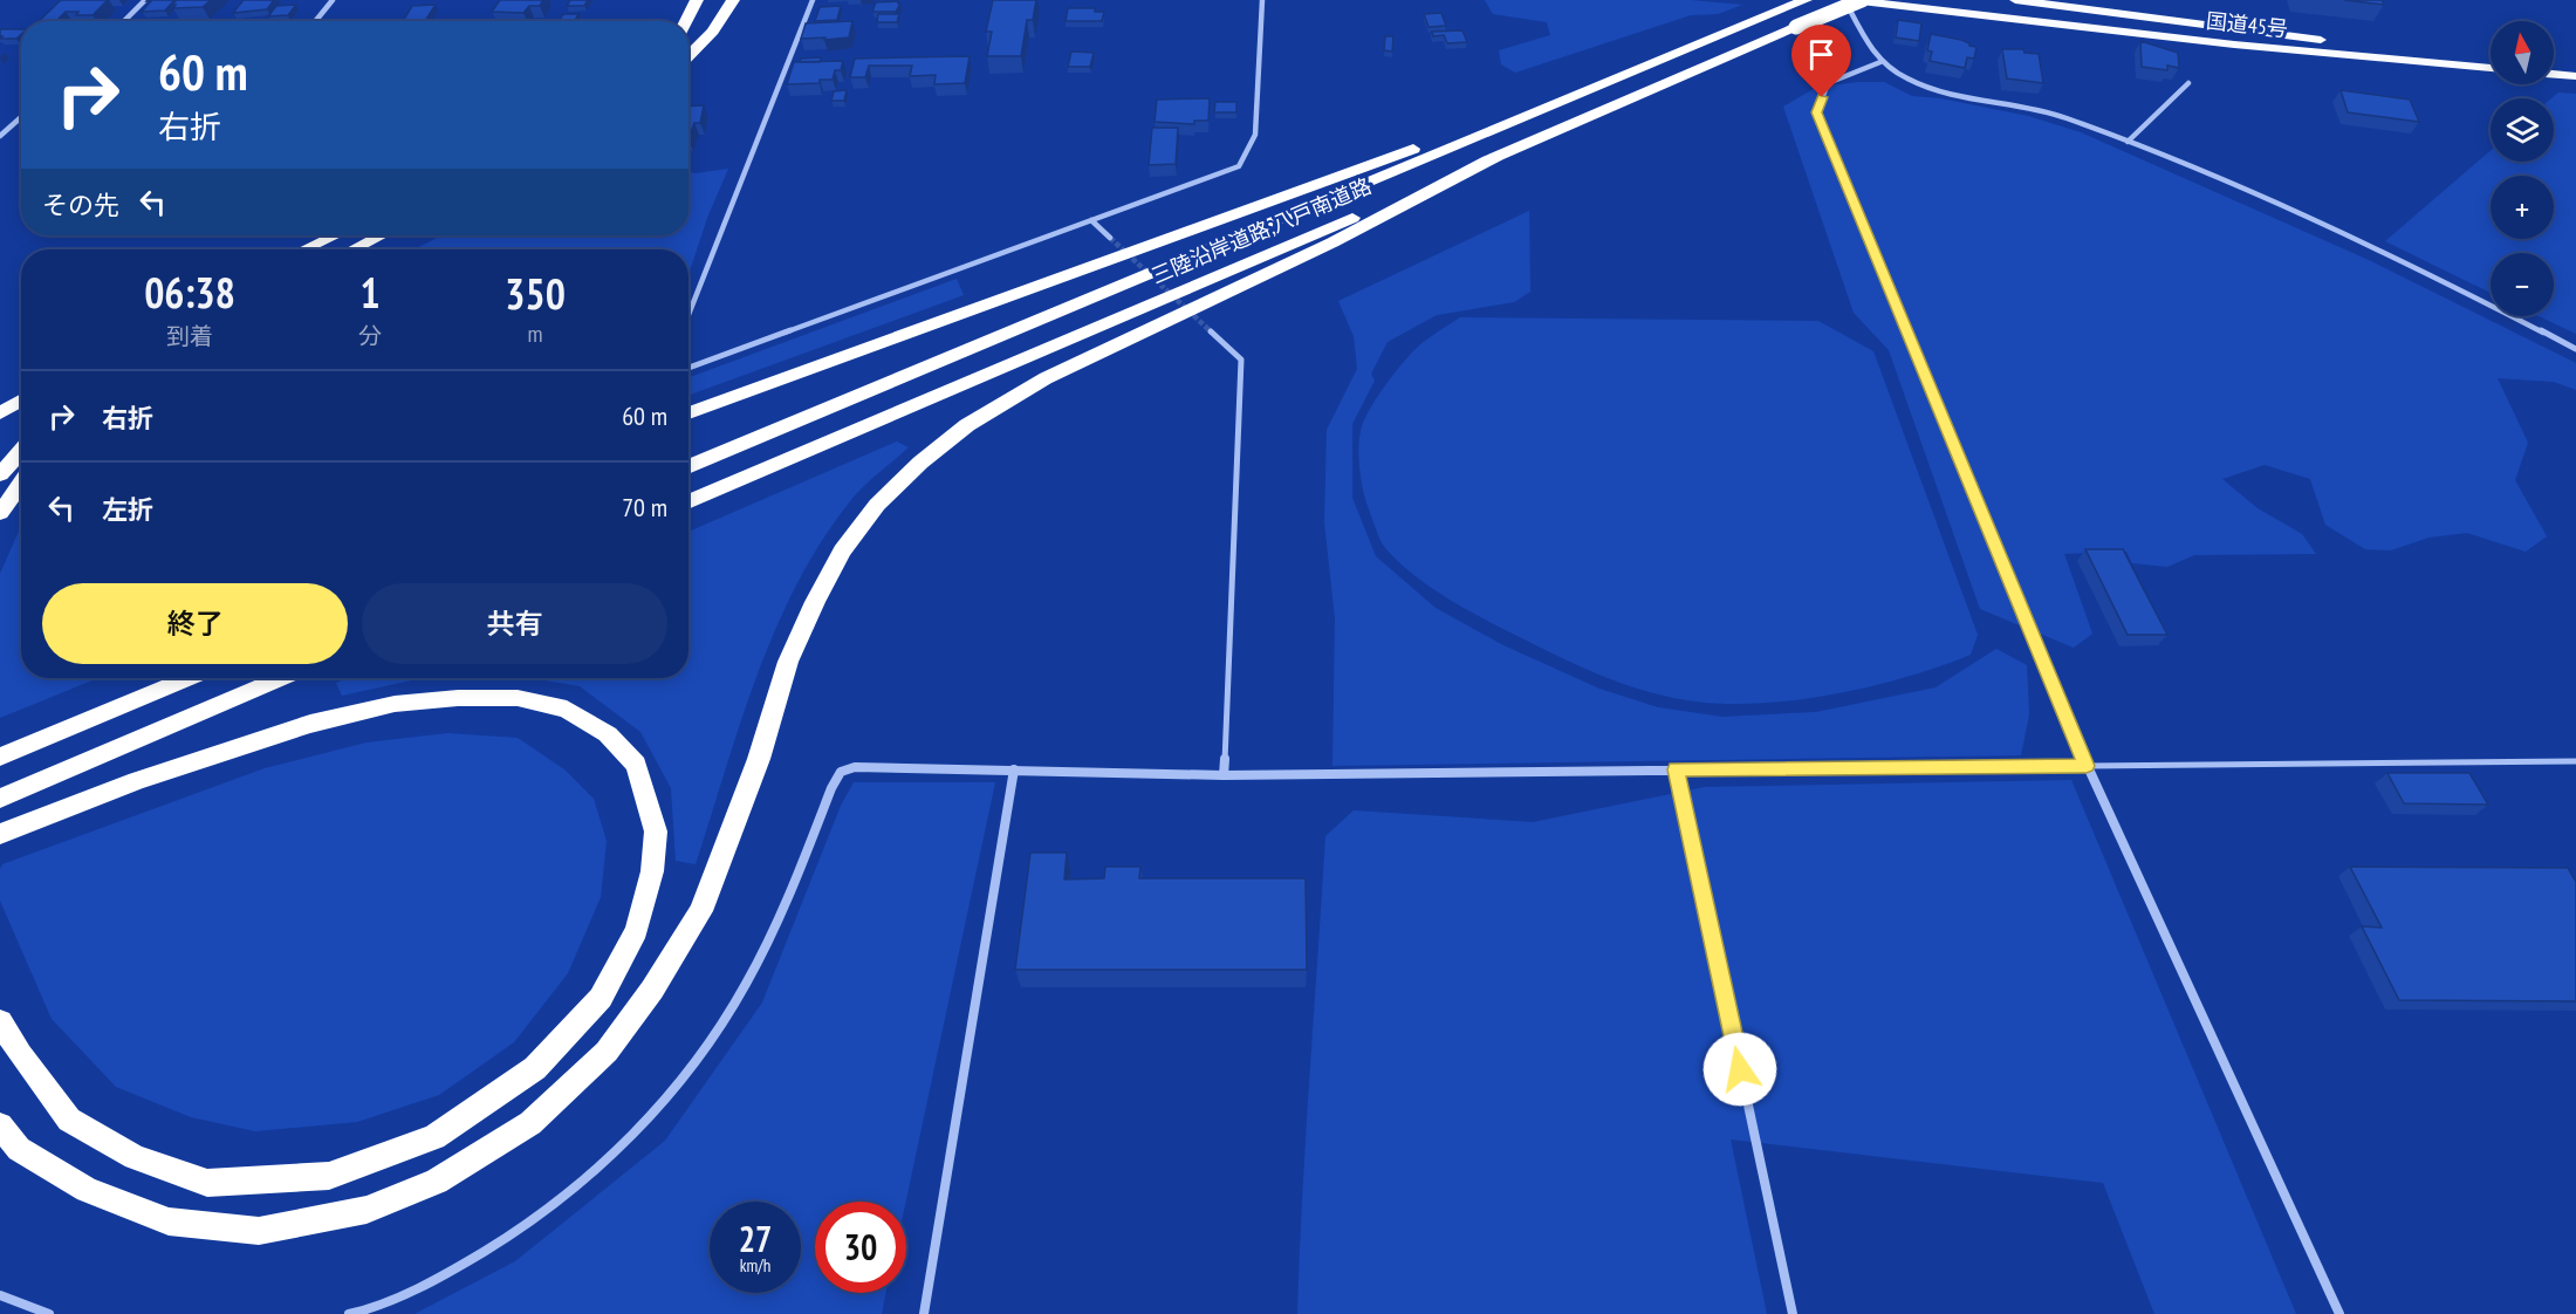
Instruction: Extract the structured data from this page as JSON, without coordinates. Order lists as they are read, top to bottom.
{
  "streets": {
    "highway": ["国道45号", "三陸沿岸道路;八戸南道路"]
  },
  "north": "top",
  "page": {
    "map_buttons": ["+", "−"],
    "turn": ["60 m", "右折"],
    "then": "その先",
    "eta": [
      "06:38",
      "到着",
      "1",
      "分",
      "350",
      "m"
    ],
    "list": [
      {
        "name": "右折",
        "value": "60 m"
      },
      {
        "name": "左折",
        "value": "70 m"
      }
    ],
    "buttons": ["終了", "共有"],
    "speed": "27 km/h",
    "limit": "30"
  }
}
